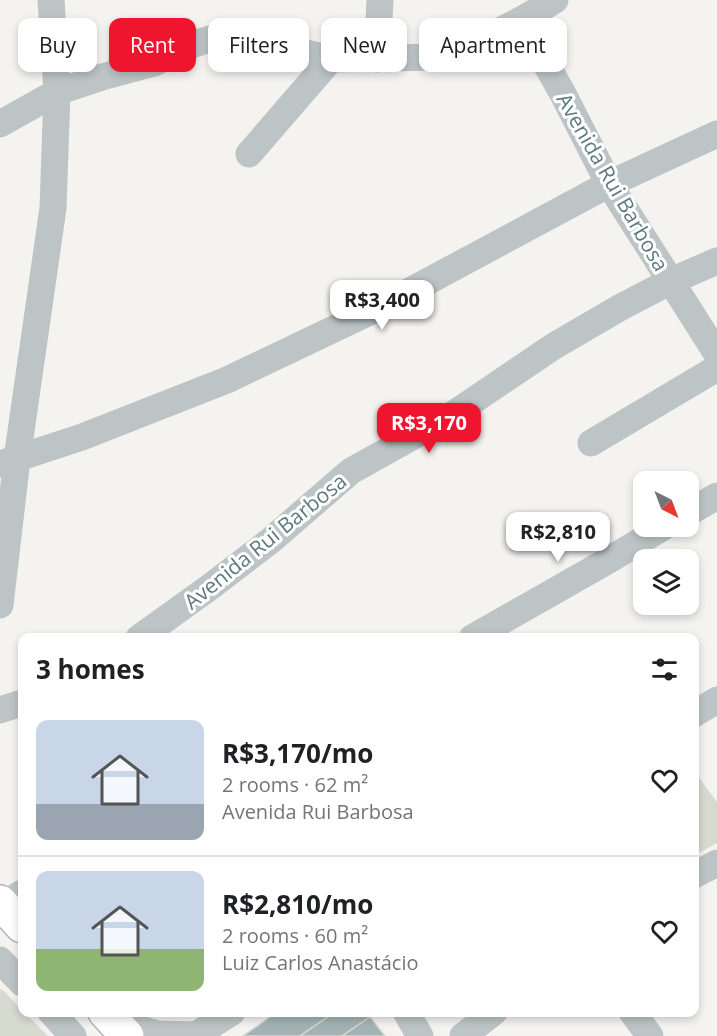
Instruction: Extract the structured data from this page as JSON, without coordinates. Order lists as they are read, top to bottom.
{
  "streets": {
    "street": ["Avenida Rui Barbosa"]
  },
  "north": "bottom right",
  "page": {
    "chip": [
      "Buy",
      "Rent",
      "Filters",
      "New",
      "Apartment"
    ],
    "price": ["R$3,400", "R$3,170", "R$2,810"],
    "heading": "3 homes",
    "list": [
      {
        "name": "R$3,170/mo",
        "note": "2 rooms · 62 m² · Avenida Rui Barbosa"
      },
      {
        "name": "R$2,810/mo",
        "note": "2 rooms · 60 m² · Luiz Carlos Anastácio"
      }
    ]
  }
}
